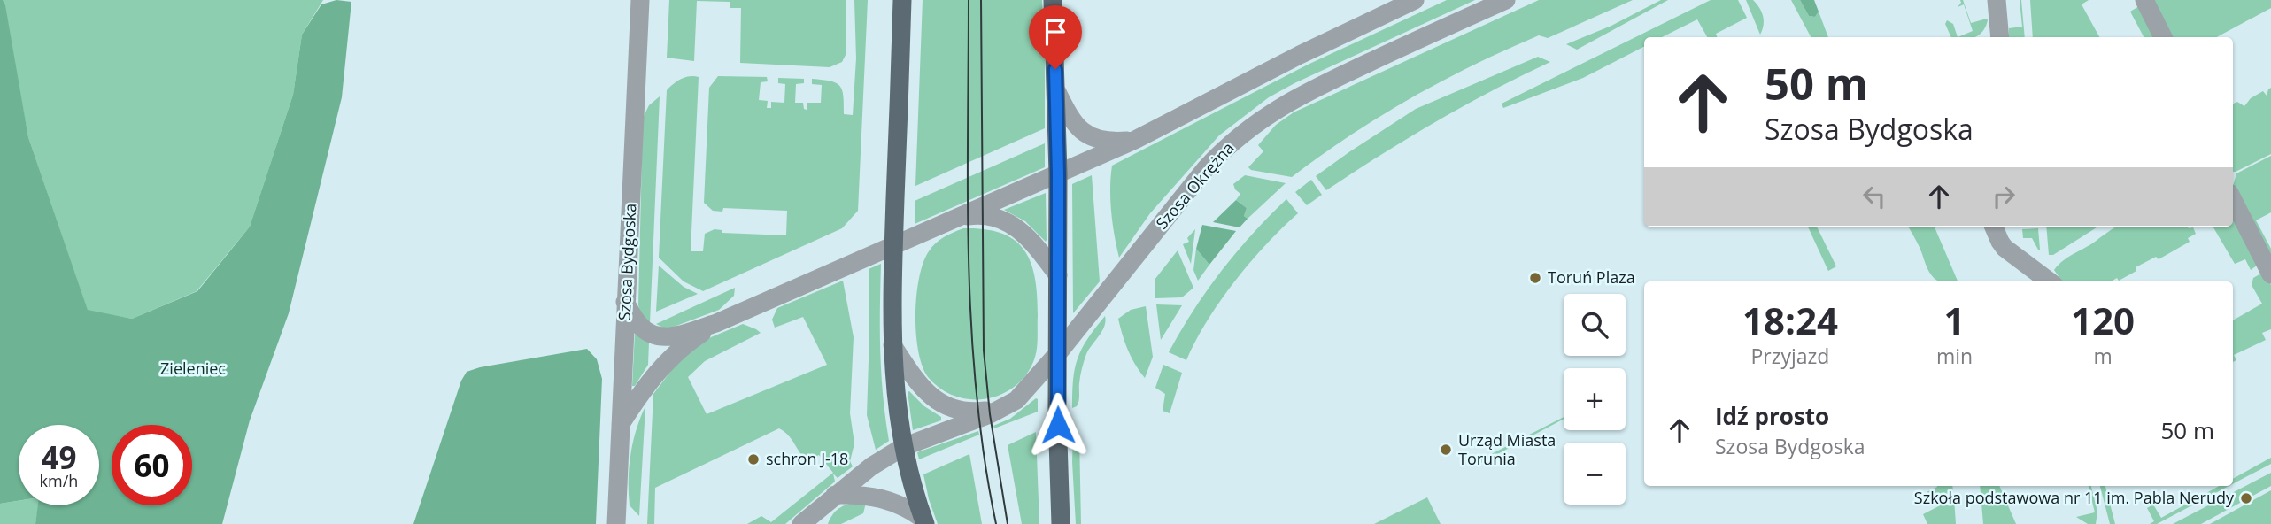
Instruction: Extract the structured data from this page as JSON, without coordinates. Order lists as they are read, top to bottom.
{
  "streets": {
    "street": ["Szosa Okrężna", "Szosa Bydgoska"]
  },
  "parks": ["Zieleniec"],
  "places": [
    "Toruń Plaza",
    "Urząd Miasta Torunia",
    "schron J-18",
    "Szkoła podstawowa nr 11 im. Pabla Nerudy"
  ],
  "page": {
    "turn": ["50 m", "Szosa Bydgoska"],
    "eta": [
      "18:24",
      "Przyjazd",
      "1",
      "min",
      "120",
      "m"
    ],
    "map_buttons": ["+", "−"],
    "list": [
      {
        "name": "Idź prosto",
        "note": "Szosa Bydgoska",
        "value": "50 m"
      }
    ],
    "speed": "49 km/h",
    "limit": "60"
  }
}
